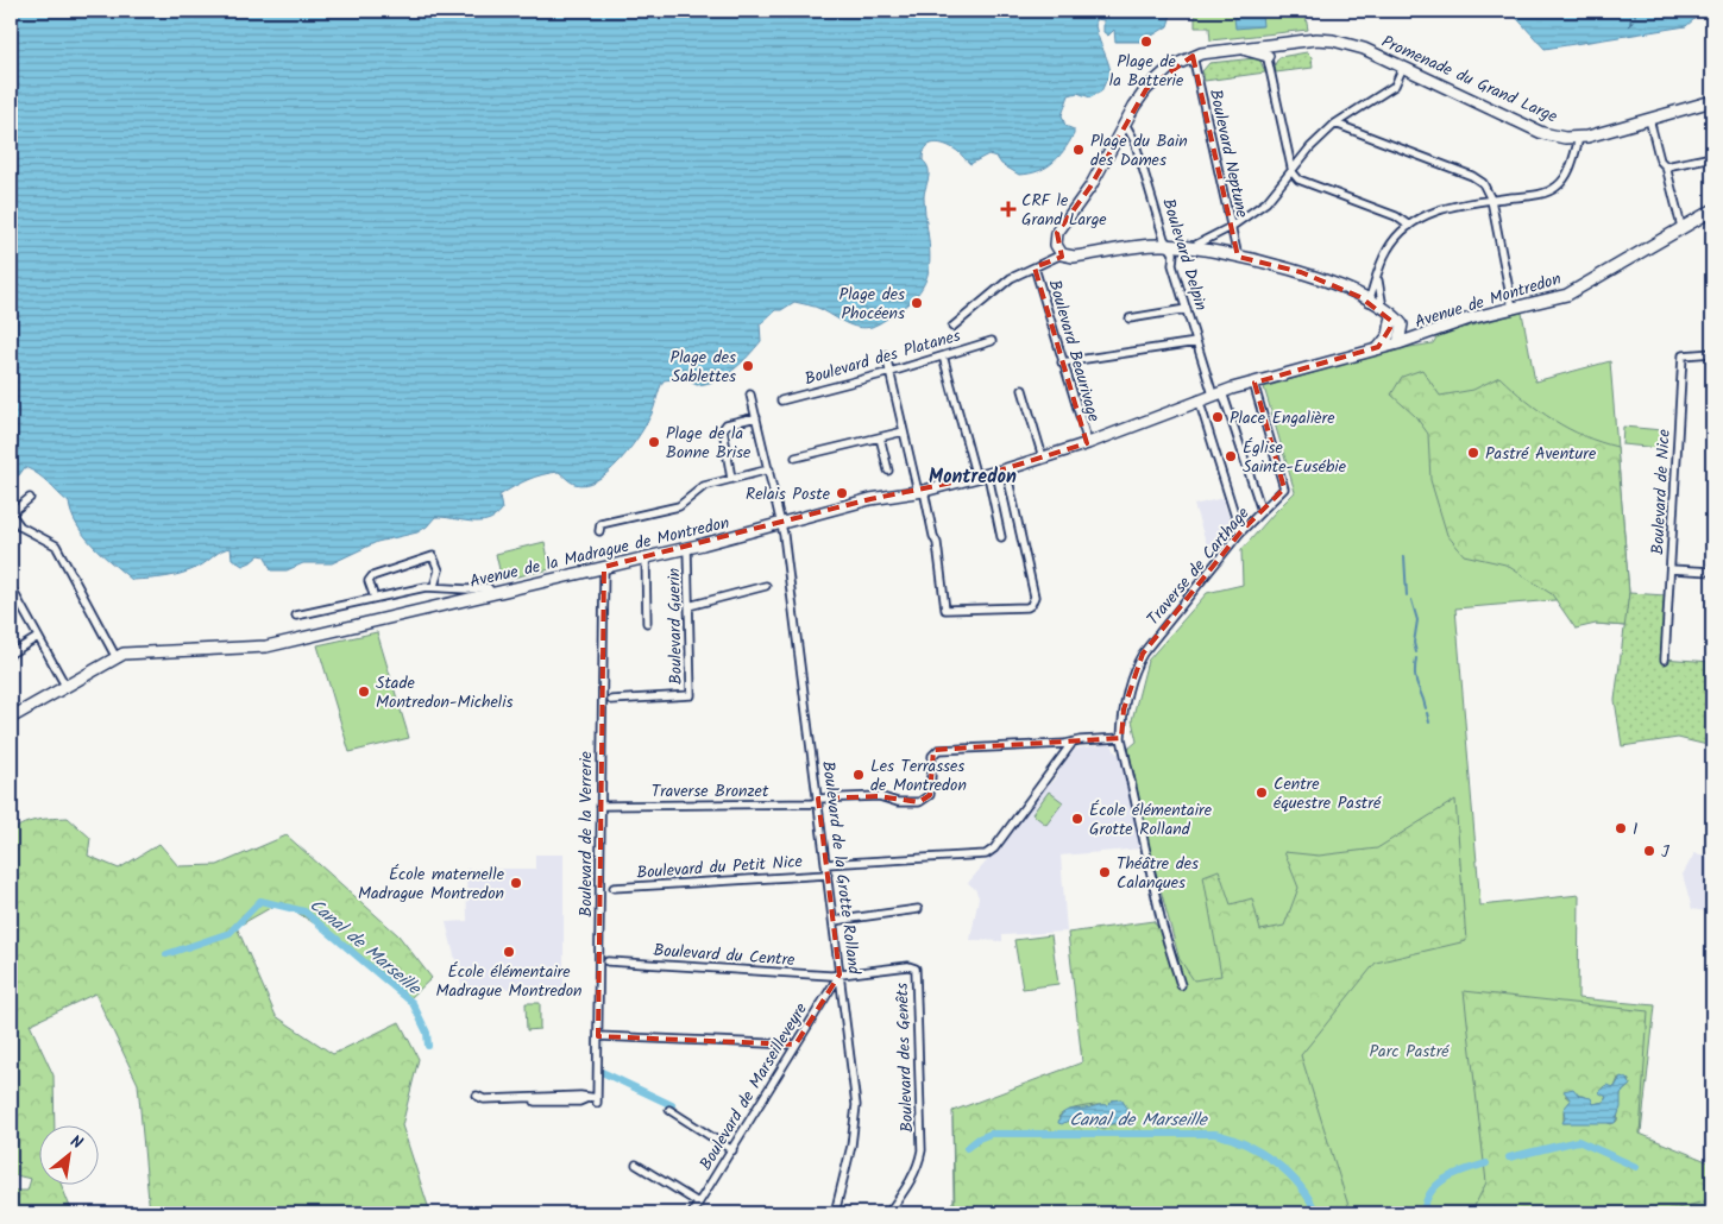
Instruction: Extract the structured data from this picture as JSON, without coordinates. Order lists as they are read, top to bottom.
{
  "streets": {
    "street": [
      "Promenade du Grand Large",
      "Boulevard Neptune",
      "Boulevard Delpin",
      "Avenue de Montredon",
      "Boulevard Beaurivage",
      "Boulevard des Platanes",
      "Boulevard de Nice",
      "Avenue de la Madrague de Montredon",
      "Traverse de Carthage",
      "Boulevard Guerin",
      "Traverse Bronzet",
      "Boulevard de la Verrerie",
      "Boulevard du Petit Nice",
      "Boulevard de la Grotte Rolland",
      "Boulevard du Centre",
      "Boulevard des Genêts",
      "Boulevard de Marseilleveyre"
    ]
  },
  "crossings": [
    ["Promenade du Grand Large", "Boulevard Neptune"],
    ["Promenade du Grand Large", "Boulevard Delpin"],
    ["Boulevard Delpin", "Avenue de Montredon"],
    ["Avenue de Montredon", "Traverse de Carthage"],
    ["Boulevard Beaurivage", "Avenue de la Madrague de Montredon"],
    ["Avenue de la Madrague de Montredon", "Boulevard Guerin"],
    ["Avenue de la Madrague de Montredon", "Boulevard de la Verrerie"],
    ["Avenue de la Madrague de Montredon", "Boulevard de la Grotte Rolland"],
    ["Traverse Bronzet", "Boulevard de la Verrerie"],
    ["Traverse Bronzet", "Boulevard de la Grotte Rolland"],
    ["Boulevard du Petit Nice", "Boulevard de la Grotte Rolland"],
    ["Boulevard de la Grotte Rolland", "Boulevard du Centre"],
    ["Boulevard de la Grotte Rolland", "Boulevard des Genêts"],
    ["Boulevard de la Grotte Rolland", "Boulevard de Marseilleveyre"],
    ["Boulevard du Centre", "Boulevard des Genêts"],
    ["Boulevard du Centre", "Boulevard de Marseilleveyre"],
    ["Boulevard des Genêts", "Boulevard de Marseilleveyre"]
  ],
  "districts": ["Montredon"],
  "water": ["Canal de Marseille"],
  "parks": ["Parc Pastré"],
  "places": {
    "other": [
      "Plage de la Batterie",
      "Plage du Bain des Dames",
      "Plage des Phocéens",
      "Plage des Sablettes",
      "Place Engalière",
      "Plage de la Bonne Brise",
      "Pastré Aventure",
      "Église Sainte-Eusébie",
      "Relais Poste",
      "Stade Montredon-Michelis",
      "Les Terrasses de Montredon",
      "Centre équestre Pastré",
      "École élémentaire Grotte Rolland",
      "I",
      "J",
      "Théâtre des Calanques",
      "École maternelle Madrague Montredon",
      "École élémentaire Madrague Montredon"
    ],
    "health": ["CRF le Grand Large"]
  },
  "north": "top right"
}
